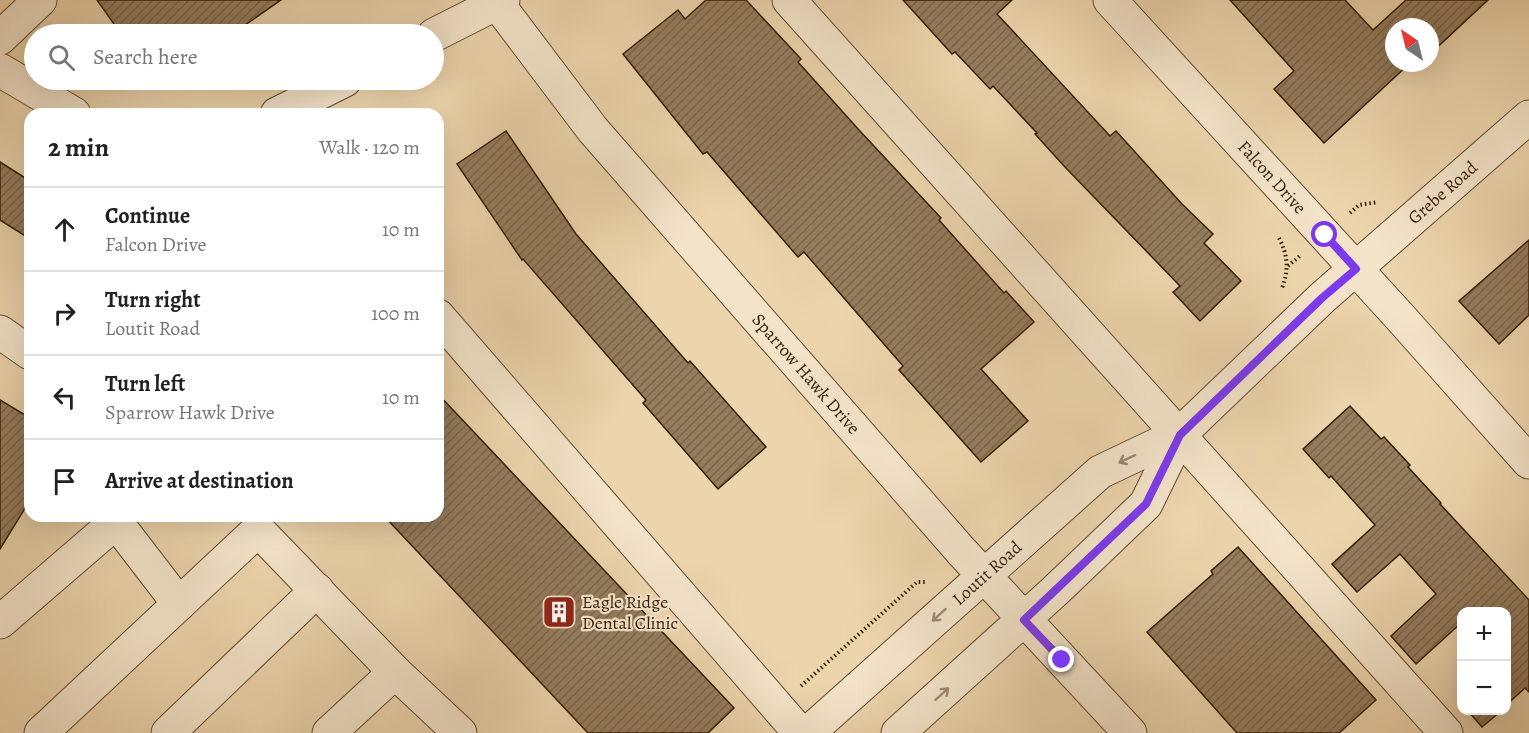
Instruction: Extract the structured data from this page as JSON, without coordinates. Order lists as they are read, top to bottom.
{
  "streets": {
    "street": [
      "Falcon Drive",
      "Grebe Road",
      "Sparrow Hawk Drive",
      "Loutit Road"
    ]
  },
  "crossings": [
    ["Falcon Drive", "Grebe Road"],
    ["Falcon Drive", "Loutit Road"],
    ["Grebe Road", "Loutit Road"],
    ["Sparrow Hawk Drive", "Loutit Road"]
  ],
  "places": {
    "building": ["Eagle Ridge Dental Clinic"]
  },
  "north": "top left",
  "page": {
    "search": "Search here",
    "heading": ["2 min", "Walk · 120 m"],
    "list": [
      ["Continue", "Falcon Drive", "10 m"],
      ["Turn right", "Loutit Road", "100 m"],
      ["Turn left", "Sparrow Hawk Drive", "10 m"],
      "Arrive at destination"
    ],
    "map_buttons": ["+", "−"]
  }
}
